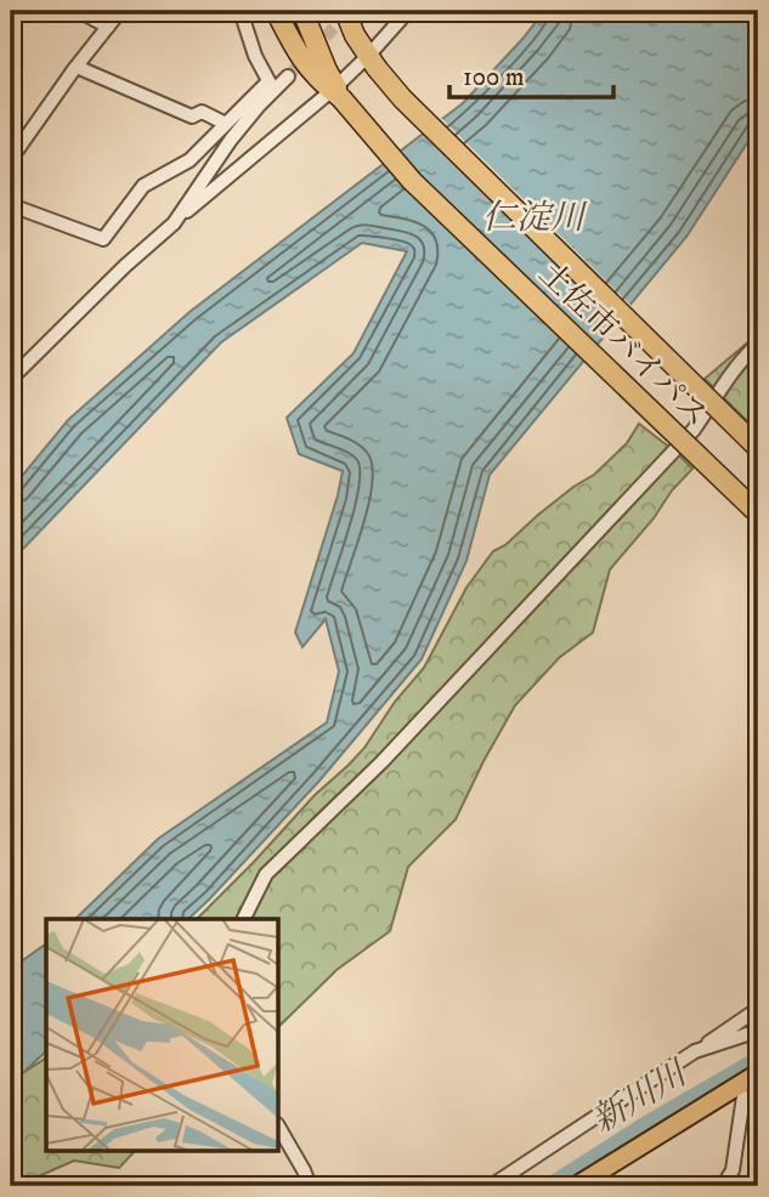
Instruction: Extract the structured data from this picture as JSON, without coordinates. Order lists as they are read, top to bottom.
{
  "streets": {
    "highway": ["土佐市バイパス"]
  },
  "water": ["仁淀川", "新川川"],
  "scale_bar": "100 m"
}
